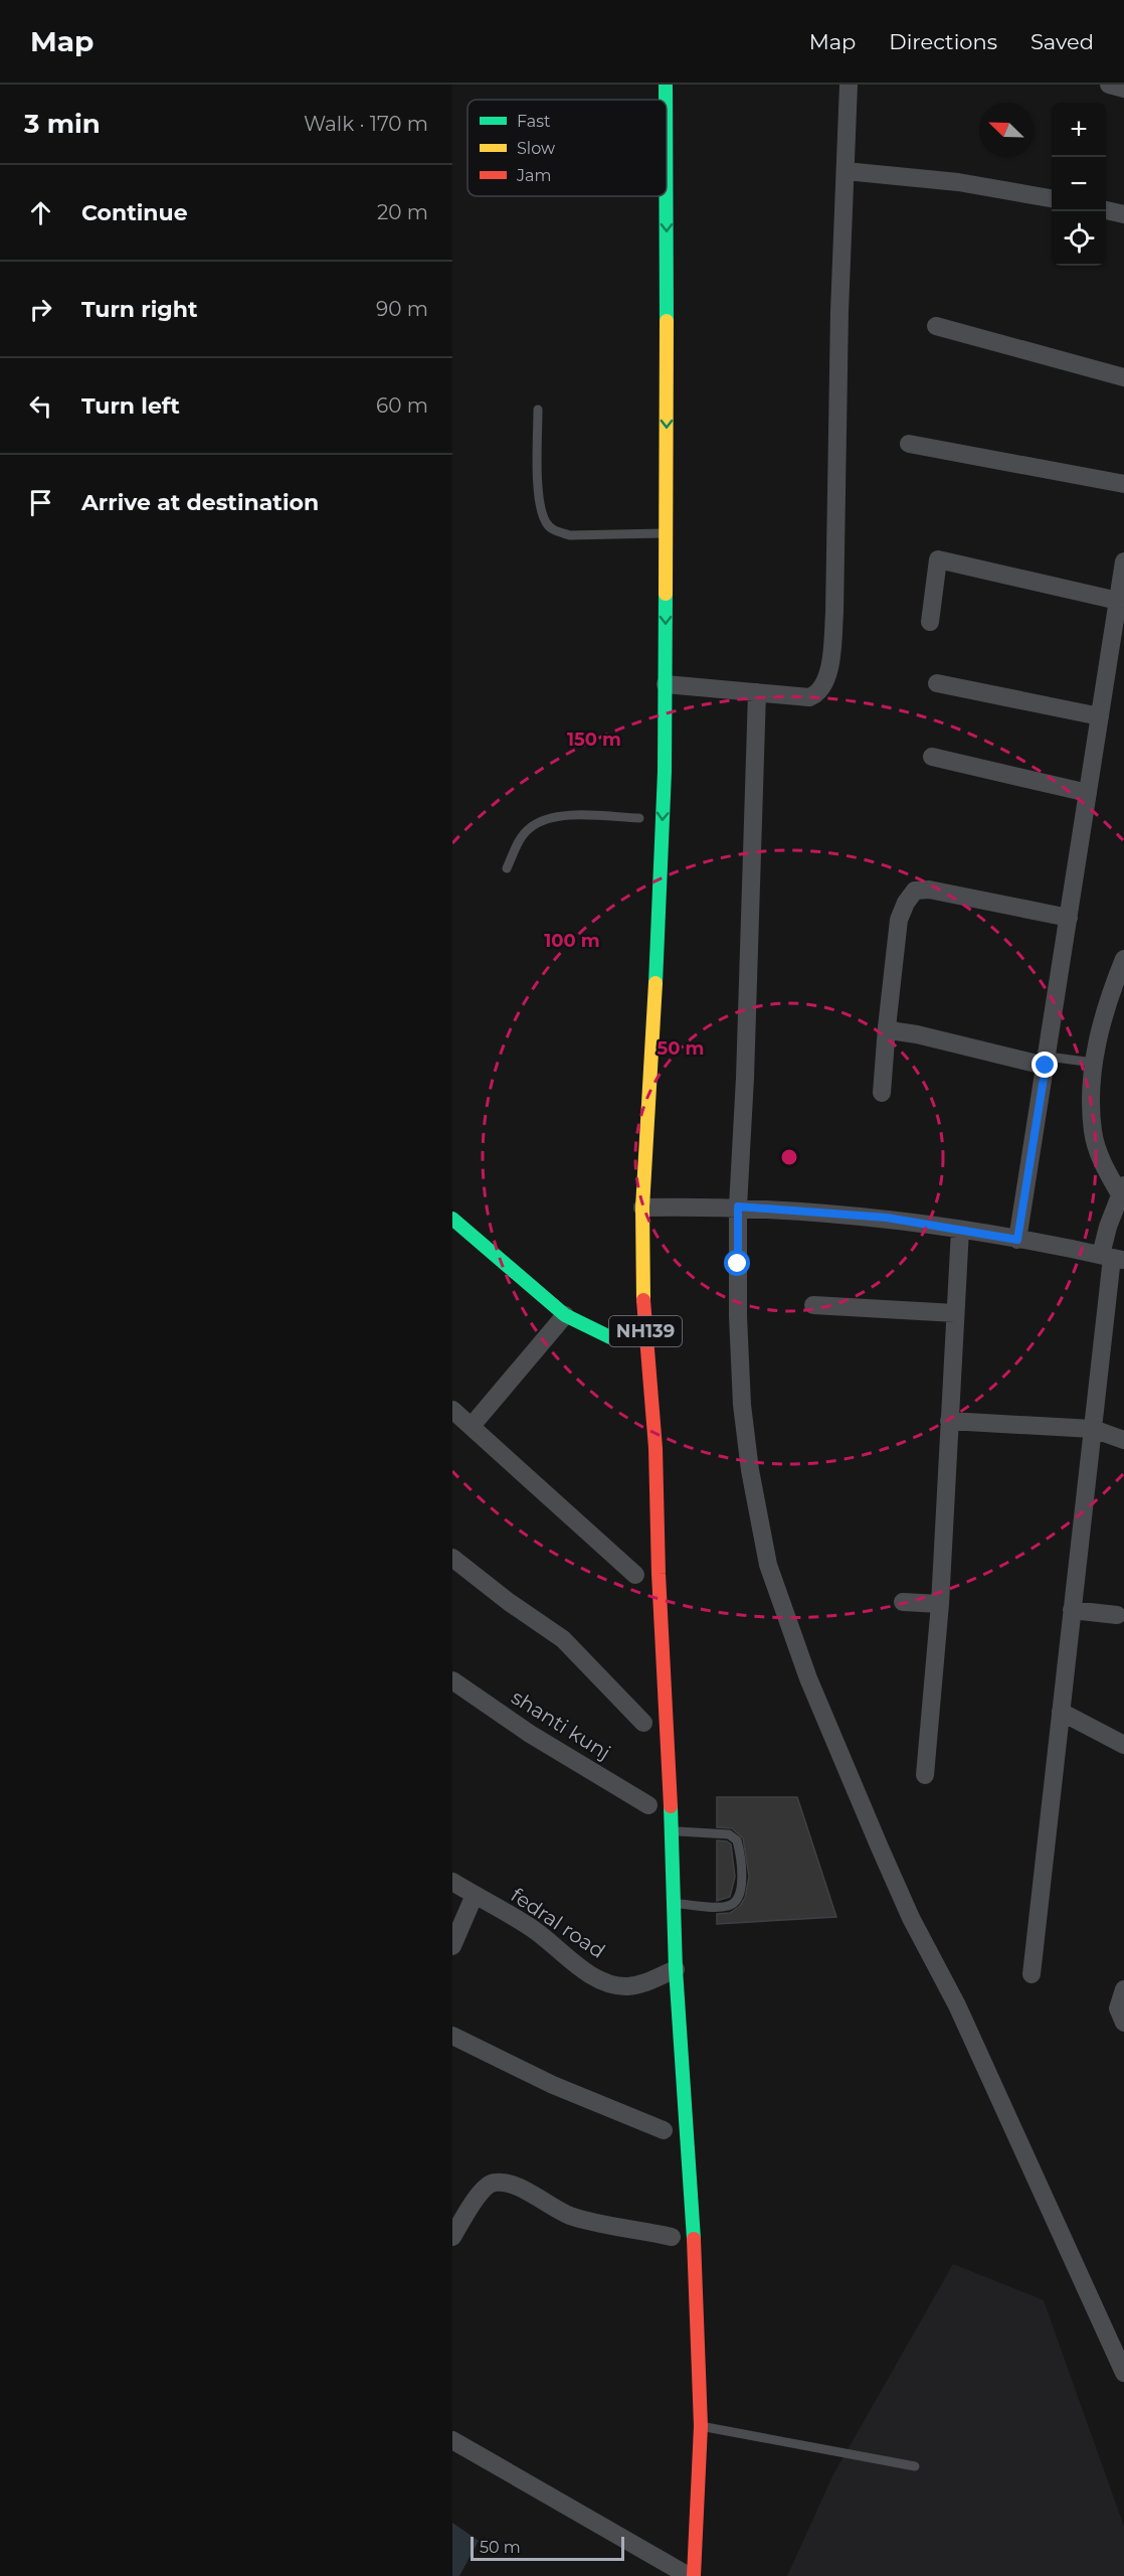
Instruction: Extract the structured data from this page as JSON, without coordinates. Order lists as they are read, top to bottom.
{
  "streets": {
    "main road": ["NH139"],
    "street": ["shanti kunj", "fedral road"]
  },
  "crossings": [
    ["NH139", "fedral road"]
  ],
  "legend": ["Fast", "Slow", "Jam"],
  "scale_bar": "50 m",
  "north": "top left",
  "page": {
    "header": "Map",
    "nav": ["Map", "Directions", "Saved"],
    "heading": ["3 min", "Walk · 170 m"],
    "map_buttons": ["+", "−"],
    "list": [
      ["Continue", "20 m"],
      ["Turn right", "90 m"],
      ["Turn left", "60 m"],
      "Arrive at destination"
    ],
    "scale": "50 m"
  },
  "rings": ["150 m", "100 m", "50 m"]
}
